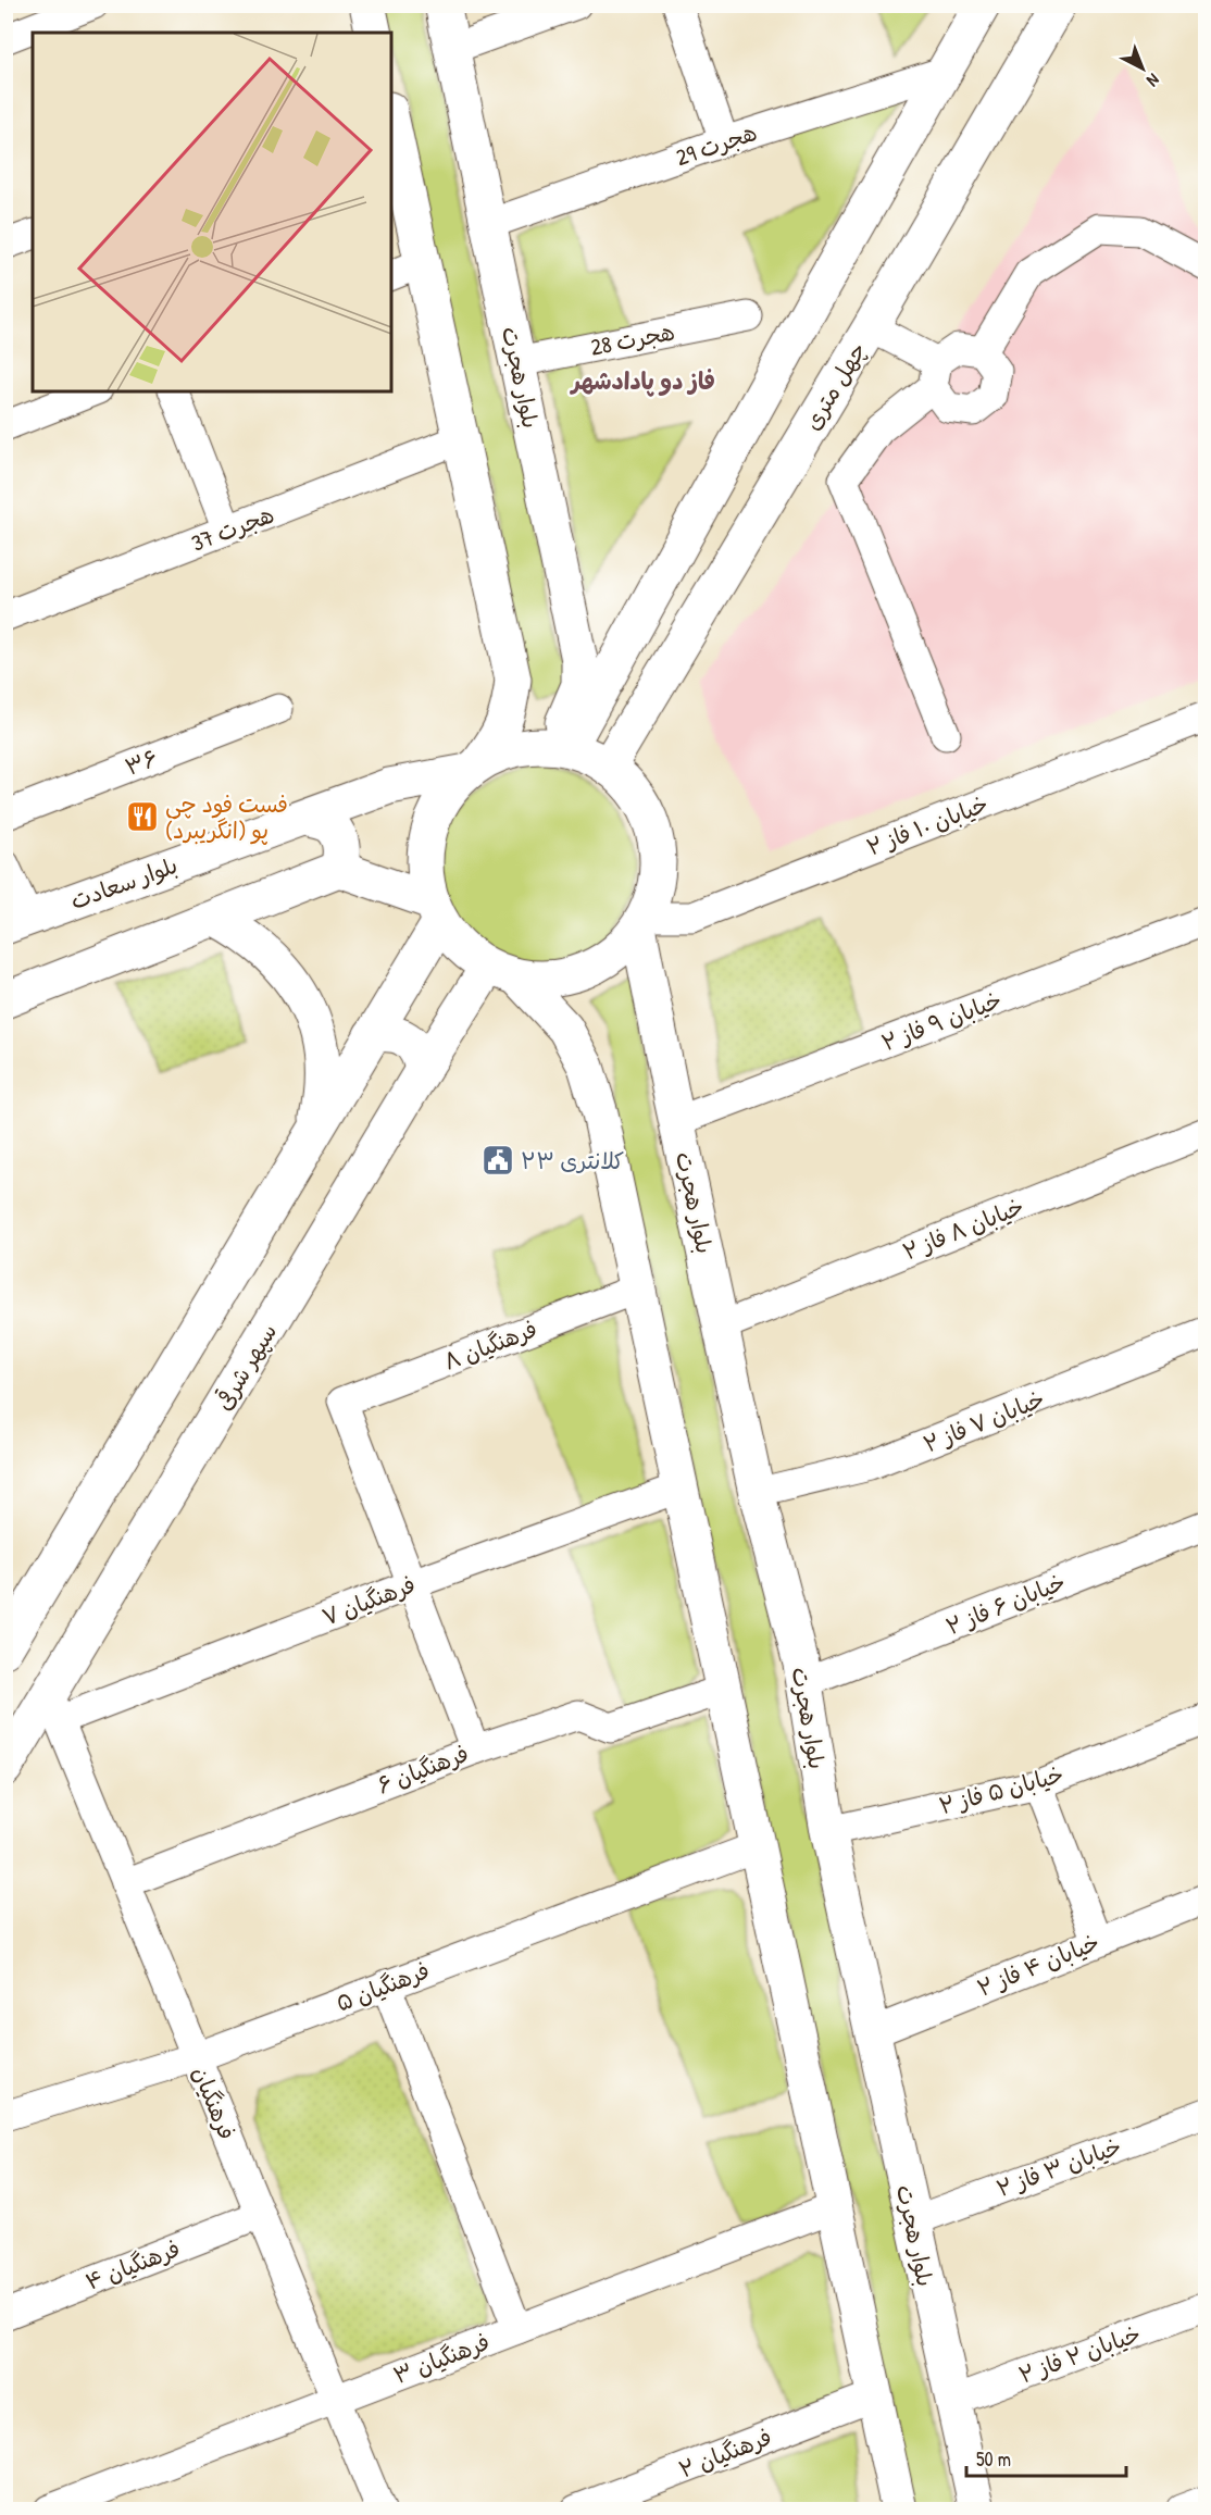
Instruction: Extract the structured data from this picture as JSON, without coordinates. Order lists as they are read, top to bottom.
{
  "streets": {
    "main road": [
      "بلوار هجرت",
      "چهل متری",
      "بلوار سعادت",
      "سپهر شرقی"
    ],
    "street": [
      "هجرت 29",
      "هجرت 28",
      "هجرت 37",
      "۳۶",
      "خیابان ۱۰ فاز ۲",
      "خیابان ۹ فاز ۲",
      "خیابان ۸ فاز ۲",
      "فرهنگیان ۸",
      "خیابان ۷ فاز ۲",
      "فرهنگیان ۷",
      "خیابان ۶ فاز ۲",
      "فرهنگیان ۶",
      "خیابان ۵ فاز ۲",
      "خیابان ۴ فاز ۲",
      "فرهنگیان ۵",
      "فرهنگیان",
      "خیابان ۳ فاز ۲",
      "فرهنگیان ۴",
      "خیابان ۲ فاز ۲",
      "فرهنگیان ۳",
      "فرهنگیان ۲"
    ]
  },
  "crossings": [
    ["هجرت 29", "بلوار هجرت"],
    ["هجرت 28", "بلوار هجرت"],
    ["بلوار هجرت", "چهل متری"],
    ["بلوار هجرت", "خیابان ۱۰ فاز ۲"],
    ["بلوار هجرت", "بلوار سعادت"],
    ["بلوار هجرت", "خیابان ۹ فاز ۲"],
    ["بلوار هجرت", "خیابان ۸ فاز ۲"],
    ["بلوار هجرت", "سپهر شرقی"],
    ["بلوار هجرت", "خیابان ۷ فاز ۲"],
    ["بلوار هجرت", "خیابان ۶ فاز ۲"],
    ["بلوار هجرت", "خیابان ۵ فاز ۲"],
    ["بلوار هجرت", "خیابان ۴ فاز ۲"],
    ["بلوار هجرت", "خیابان ۳ فاز ۲"],
    ["بلوار هجرت", "خیابان ۲ فاز ۲"],
    ["چهل متری", "خیابان ۱۰ فاز ۲"],
    ["چهل متری", "بلوار سعادت"],
    ["چهل متری", "سپهر شرقی"],
    ["خیابان ۱۰ فاز ۲", "بلوار سعادت"],
    ["خیابان ۱۰ فاز ۲", "سپهر شرقی"],
    ["بلوار سعادت", "سپهر شرقی"],
    ["فرهنگیان ۸", "فرهنگیان ۷"],
    ["سپهر شرقی", "فرهنگیان ۷"],
    ["سپهر شرقی", "فرهنگیان"],
    ["فرهنگیان ۷", "فرهنگیان"],
    ["فرهنگیان ۶", "فرهنگیان"],
    ["فرهنگیان ۵", "فرهنگیان"],
    ["فرهنگیان", "فرهنگیان ۴"],
    ["فرهنگیان", "فرهنگیان ۳"]
  ],
  "districts": ["فاز دو پادادشهر"],
  "places": {
    "restaurant": ["فست فود چی پو (انگریبرد)"],
    "public building": ["کلانتری ۲۳"]
  },
  "scale_bar": "50 m",
  "north": "bottom right"
}
